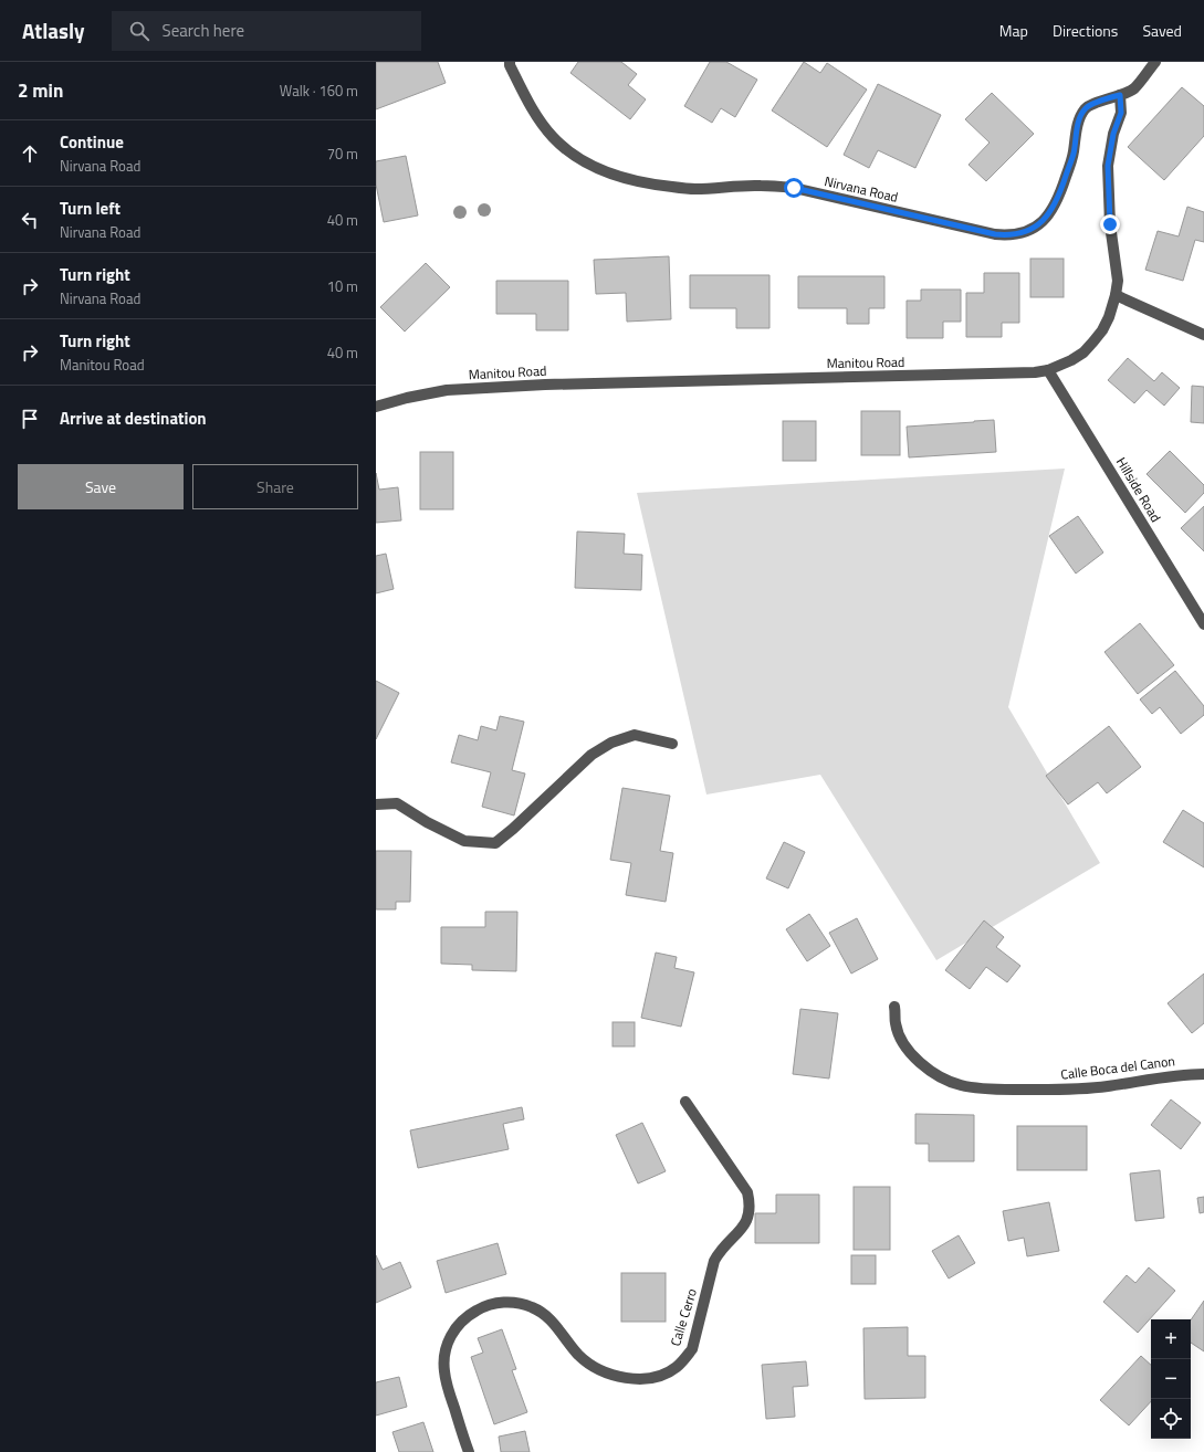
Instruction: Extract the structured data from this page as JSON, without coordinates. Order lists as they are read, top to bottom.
{
  "streets": {
    "street": [
      "Nirvana Road",
      "Manitou Road",
      "Hillside Road",
      "Calle Boca del Canon",
      "Calle Cerro"
    ]
  },
  "crossings": [
    ["Nirvana Road", "Manitou Road"],
    ["Manitou Road", "Hillside Road"]
  ],
  "page": {
    "header": "Atlasly",
    "search": "Search here",
    "nav": ["Map", "Directions", "Saved"],
    "heading": ["2 min", "Walk · 160 m"],
    "list": [
      ["Continue", "Nirvana Road", "70 m"],
      ["Turn left", "Nirvana Road", "40 m"],
      ["Turn right", "Nirvana Road", "10 m"],
      ["Turn right", "Manitou Road", "40 m"],
      "Arrive at destination"
    ],
    "buttons": ["Save", "Share"],
    "map_buttons": ["+", "−"]
  }
}
